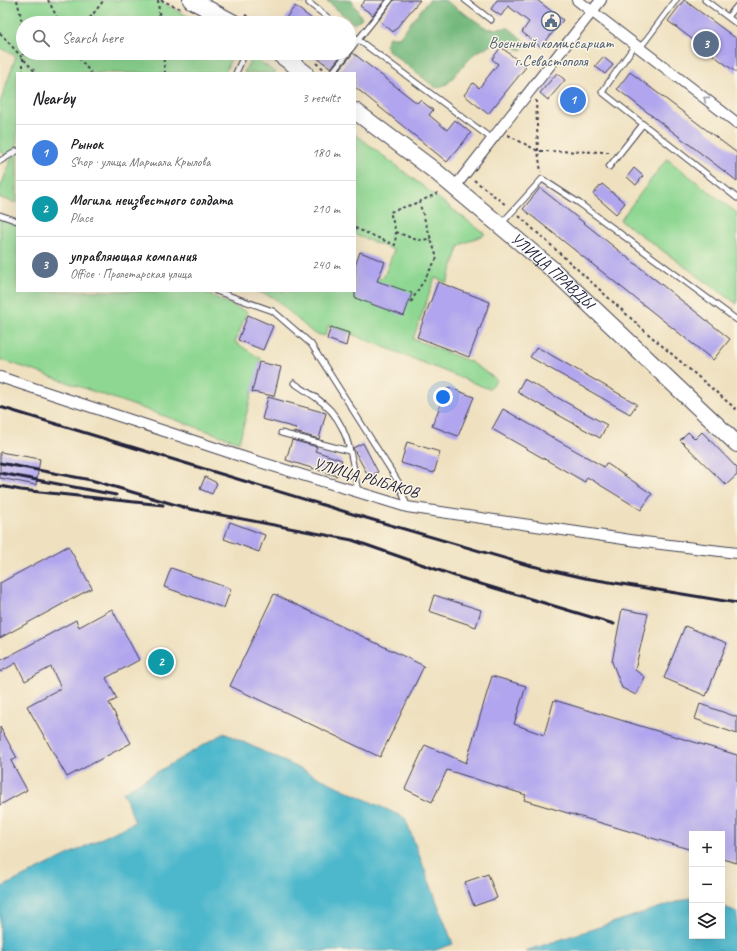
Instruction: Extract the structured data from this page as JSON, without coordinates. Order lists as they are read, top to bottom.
{
  "streets": {
    "main road": ["УЛИЦА ПРАВДЫ"],
    "street": ["УЛИЦА РЫБАКОВ"]
  },
  "places": {
    "public building": ["Военный комиссариат г.Севастополя"]
  },
  "page": {
    "search": "Search here",
    "pins": ["3", "1", "2"],
    "heading": ["Nearby", "3 results"],
    "list": [
      {
        "mark": "1",
        "name": "Рынок",
        "note": "Shop · улица Маршала Крылова",
        "value": "180 m"
      },
      {
        "mark": "2",
        "name": "Могила неизвестного солдата",
        "note": "Place",
        "value": "210 m"
      },
      {
        "mark": "3",
        "name": "управляющая компания",
        "note": "Office · Пролетарская улица",
        "value": "240 m"
      }
    ],
    "map_buttons": ["+", "−"]
  }
}
